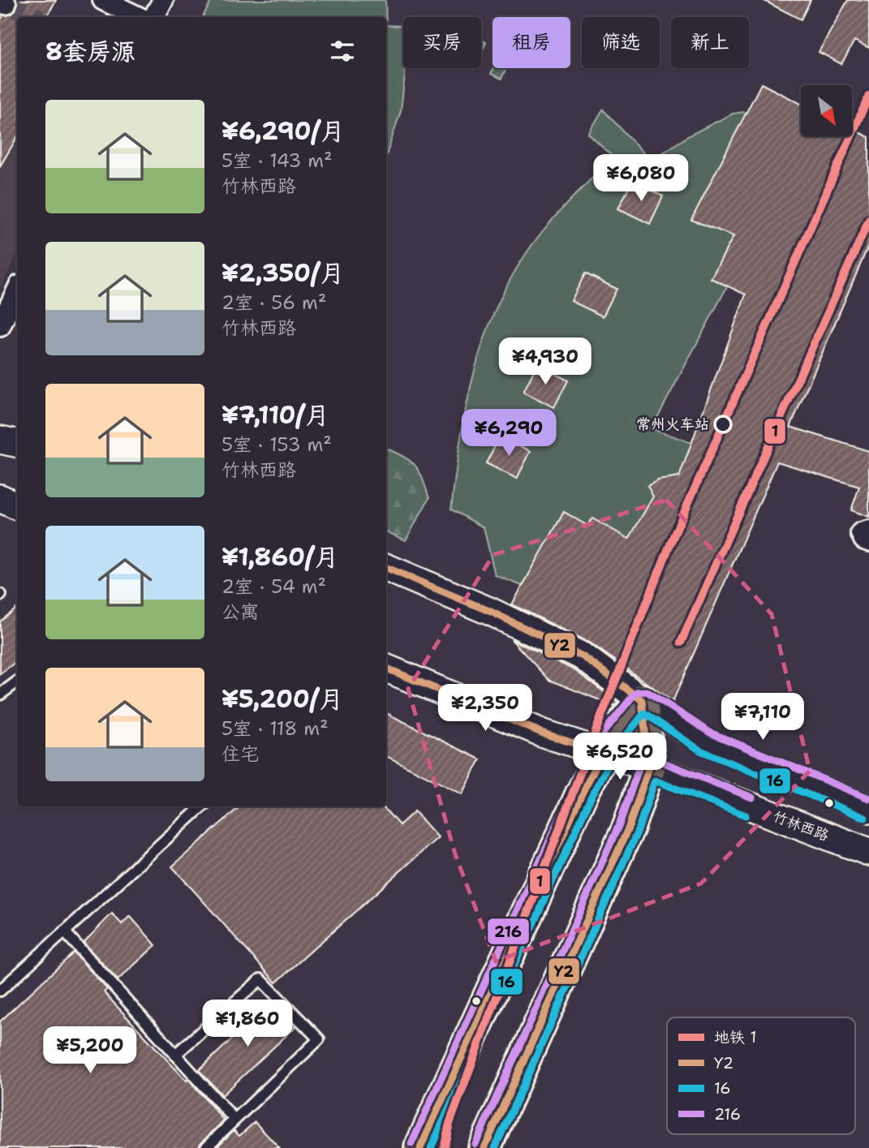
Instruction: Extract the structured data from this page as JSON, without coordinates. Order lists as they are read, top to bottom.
{
  "streets": {
    "main road": ["竹林西路"]
  },
  "places": ["常州火车站"],
  "lines": [
    "metro line 1",
    "transit line Y2",
    "transit line 216",
    "transit line 16"
  ],
  "legend": [
    "地铁 1",
    "Y2",
    "16",
    "216"
  ],
  "north": "bottom right",
  "page": {
    "chip": [
      "买房",
      "租房",
      "筛选",
      "新上"
    ],
    "heading": "8套房源",
    "list": [
      {
        "name": "¥6,290/月",
        "note": "5室 · 143 m² · 竹林西路"
      },
      {
        "name": "¥2,350/月",
        "note": "2室 · 56 m² · 竹林西路"
      },
      {
        "name": "¥7,110/月",
        "note": "5室 · 153 m² · 竹林西路"
      },
      {
        "name": "¥1,860/月",
        "note": "2室 · 54 m² · 公寓"
      },
      {
        "name": "¥5,200/月",
        "note": "5室 · 118 m² · 住宅"
      }
    ],
    "price": [
      "¥6,080",
      "¥4,930",
      "¥6,290",
      "¥2,350",
      "¥7,110",
      "¥6,520",
      "¥1,860",
      "¥5,200"
    ]
  }
}
